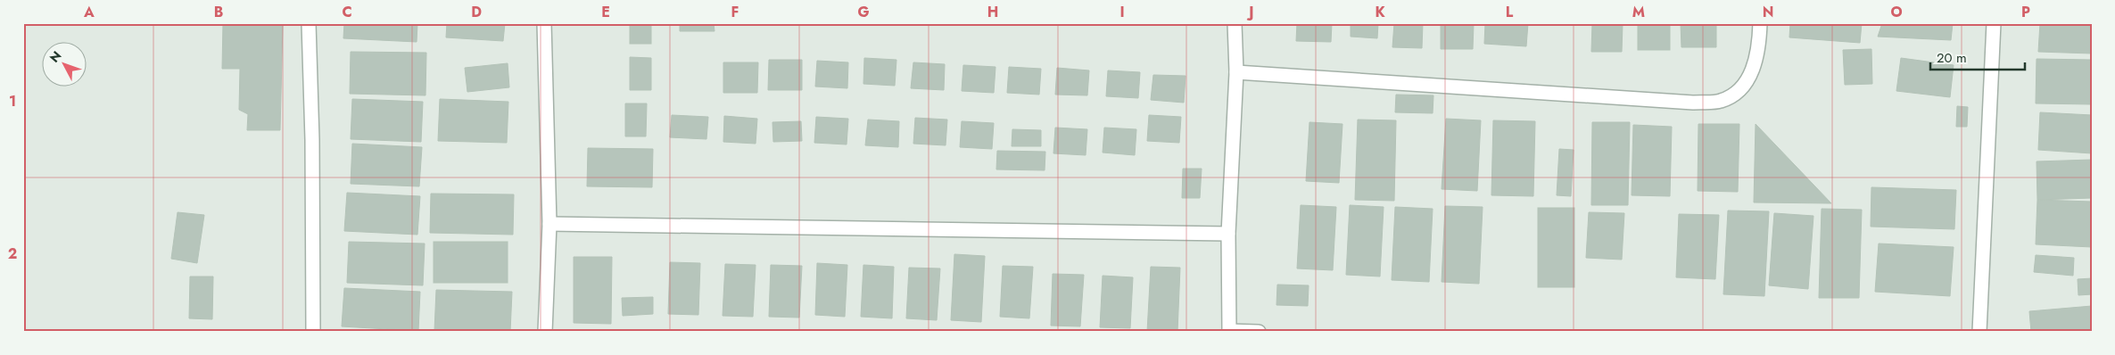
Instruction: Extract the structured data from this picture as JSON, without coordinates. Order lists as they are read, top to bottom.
{
  "scale_bar": "20 m",
  "north": "top left",
  "grid": {
    "columns": [
      "A",
      "B",
      "C",
      "D",
      "E",
      "F",
      "G",
      "H",
      "I",
      "J",
      "K",
      "L",
      "M",
      "N",
      "O",
      "P"
    ],
    "rows": ["1", "2"]
  }
}
